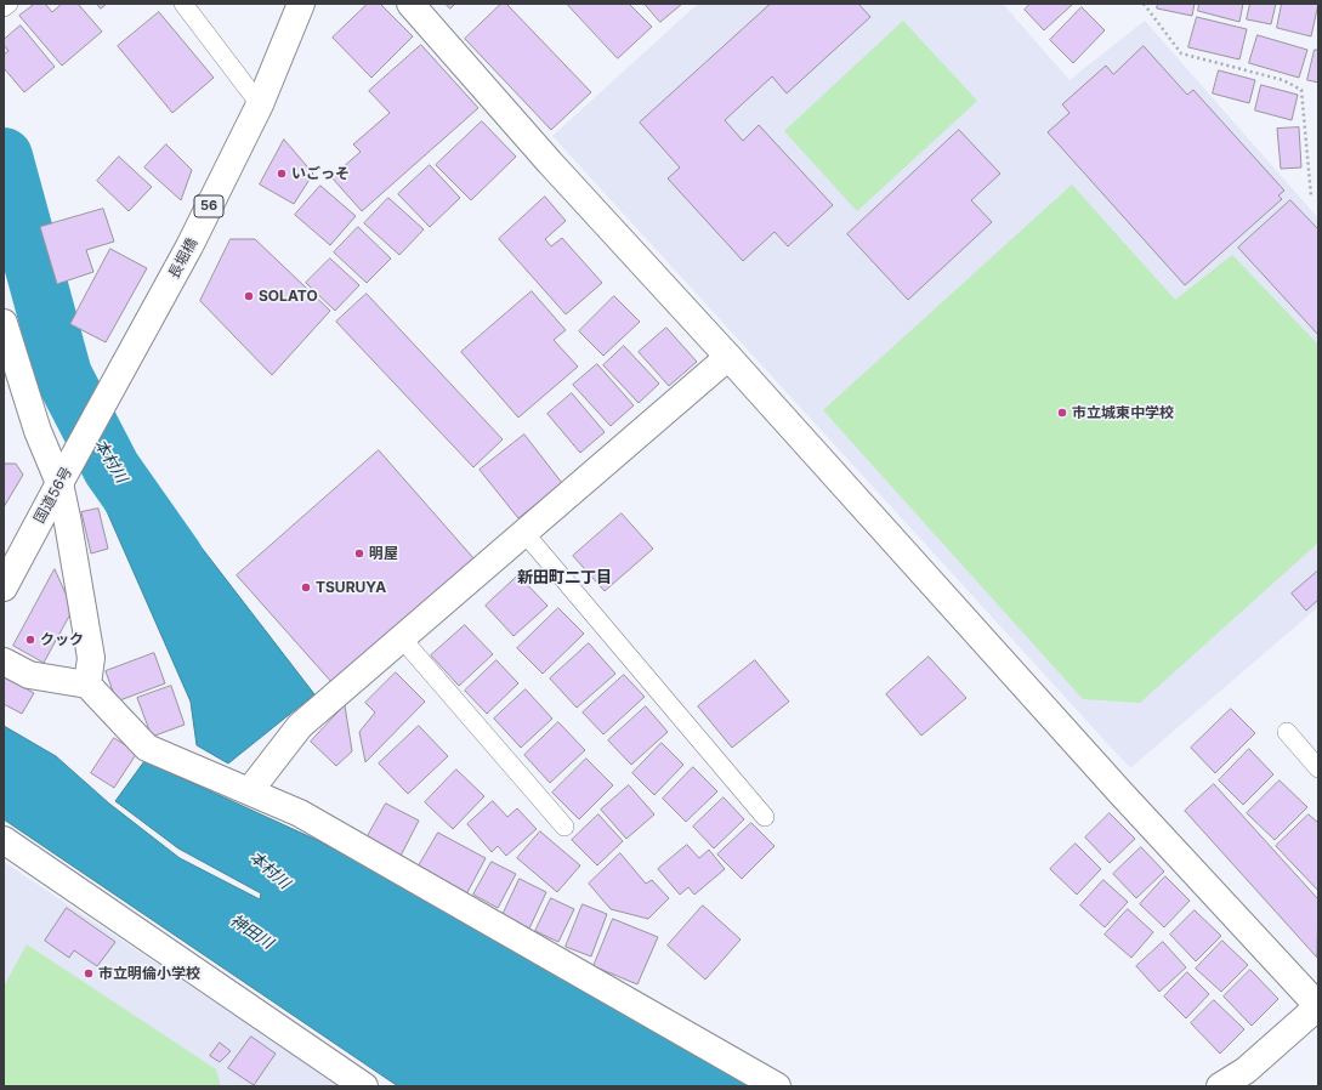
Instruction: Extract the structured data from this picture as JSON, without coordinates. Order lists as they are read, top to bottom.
{
  "streets": {
    "main road": ["56", "長堀橋", "国道56号"]
  },
  "crossings": [
    ["長堀橋", "国道56号"]
  ],
  "districts": ["新田町二丁目"],
  "water": ["本村川", "神田川"],
  "places": [
    "いごっそ",
    "SOLATO",
    "市立城東中学校",
    "明屋",
    "TSURUYA",
    "クック",
    "市立明倫小学校"
  ]
}
